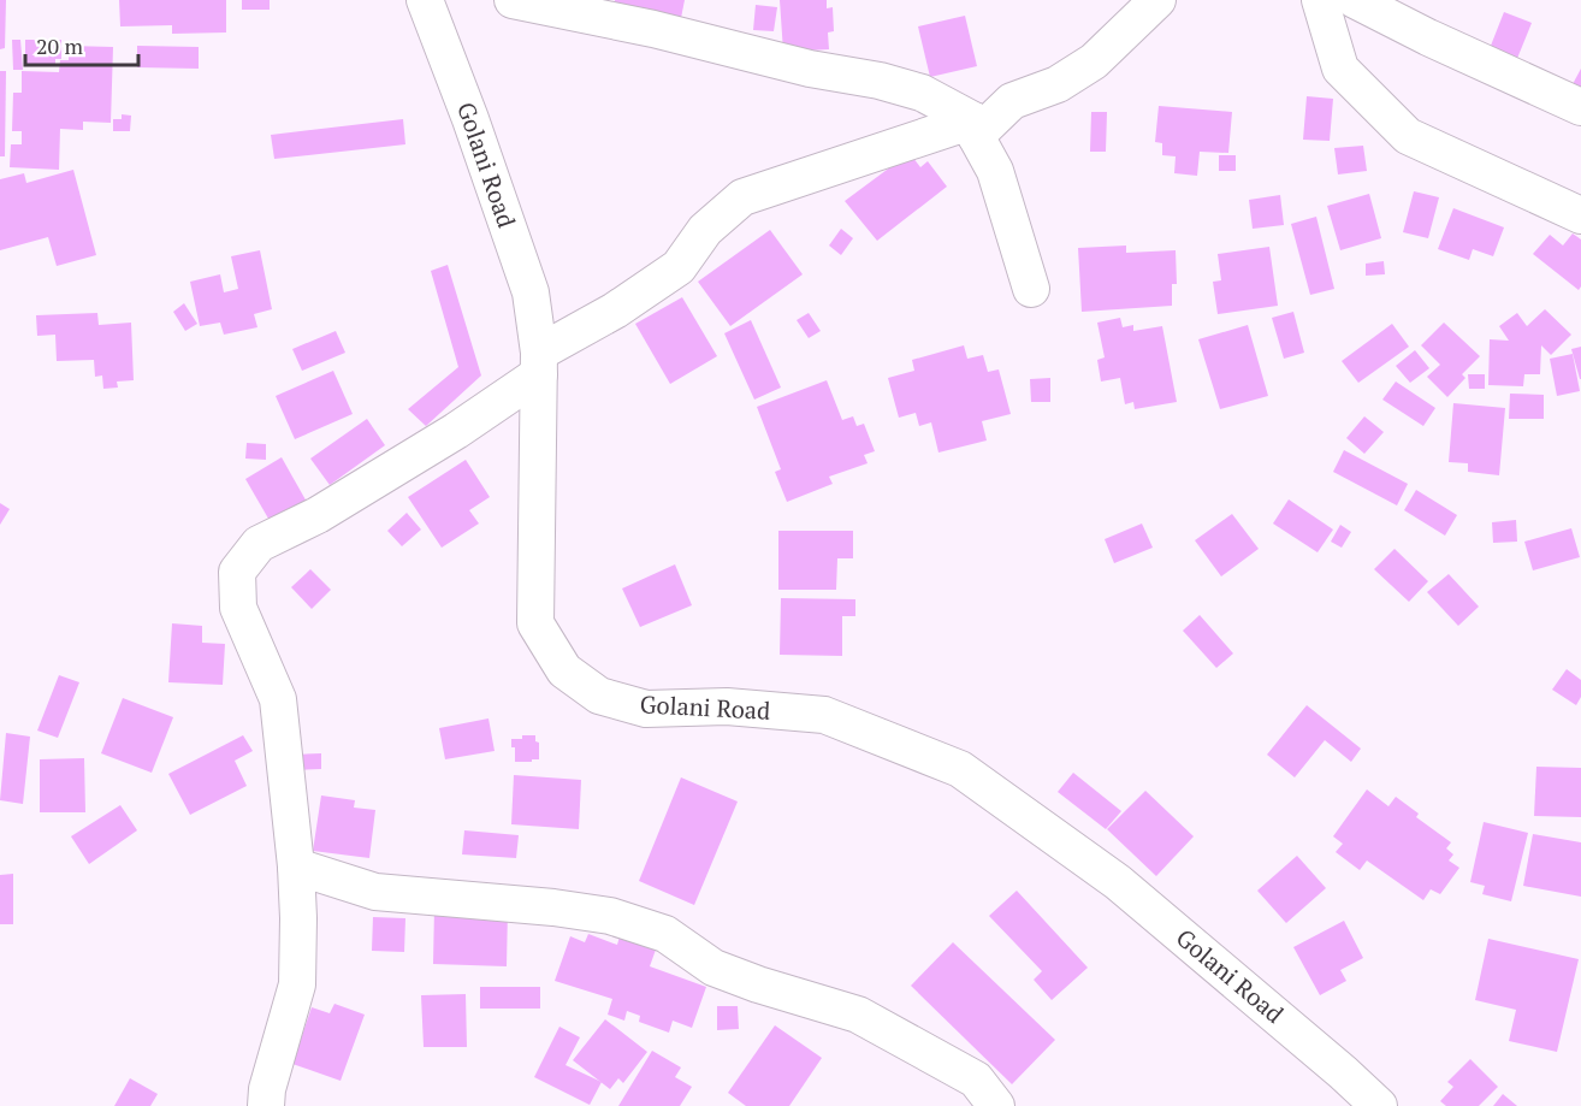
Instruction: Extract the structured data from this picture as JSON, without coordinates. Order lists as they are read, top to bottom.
{
  "streets": {
    "street": ["Golani Road"]
  },
  "scale_bar": "20 m"
}
